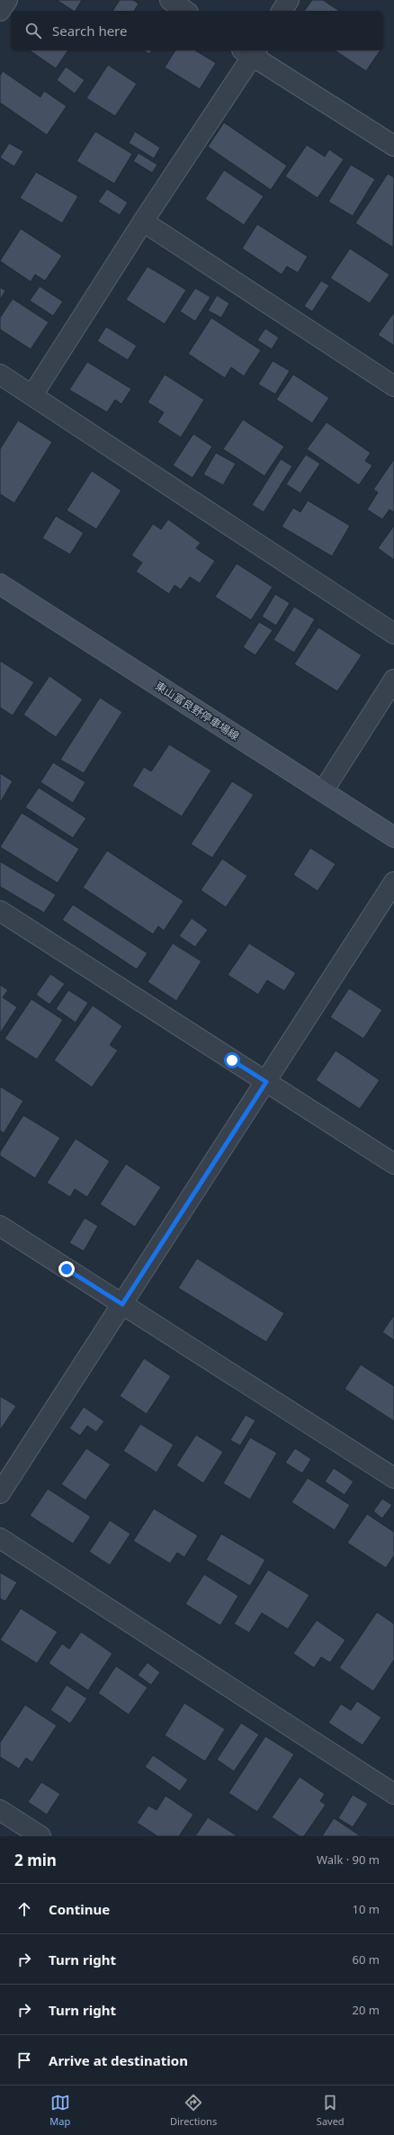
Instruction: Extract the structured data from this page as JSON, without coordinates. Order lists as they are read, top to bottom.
{
  "streets": {
    "main road": ["東山富良野停車場線"]
  },
  "page": {
    "search": "Search here",
    "heading": ["2 min", "Walk · 90 m"],
    "list": [
      ["Continue", "10 m"],
      ["Turn right", "60 m"],
      ["Turn right", "20 m"],
      "Arrive at destination"
    ],
    "nav": ["Map", "Directions", "Saved"]
  }
}
